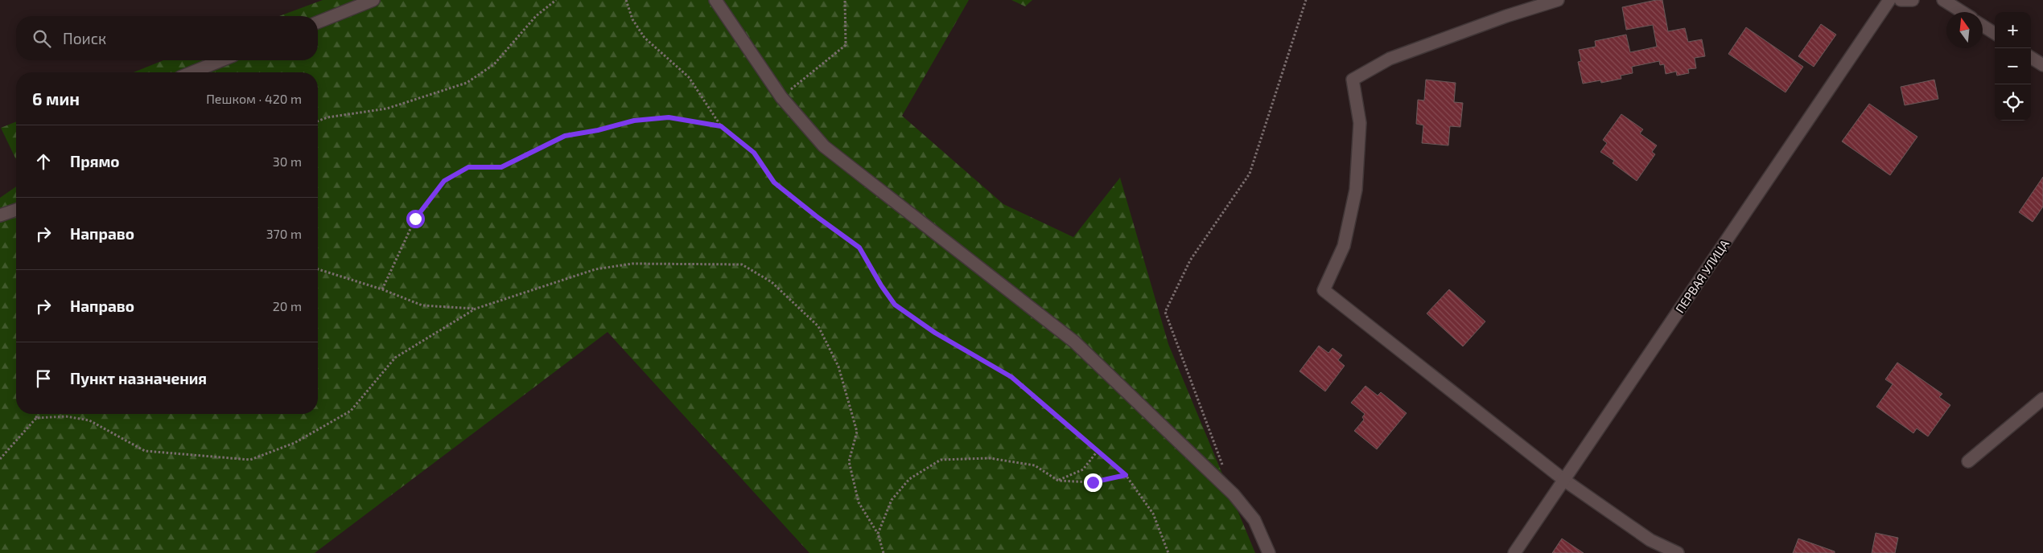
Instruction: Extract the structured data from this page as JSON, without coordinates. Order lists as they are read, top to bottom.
{
  "streets": {
    "street": ["ПЕРВАЯ УЛИЦА"]
  },
  "north": "top",
  "page": {
    "map_buttons": ["+", "−"],
    "search": "Поиск",
    "heading": ["6 мин", "Пешком · 420 m"],
    "list": [
      ["Прямо", "30 m"],
      ["Направо", "370 m"],
      ["Направо", "20 m"],
      "Пункт назначения"
    ]
  }
}
